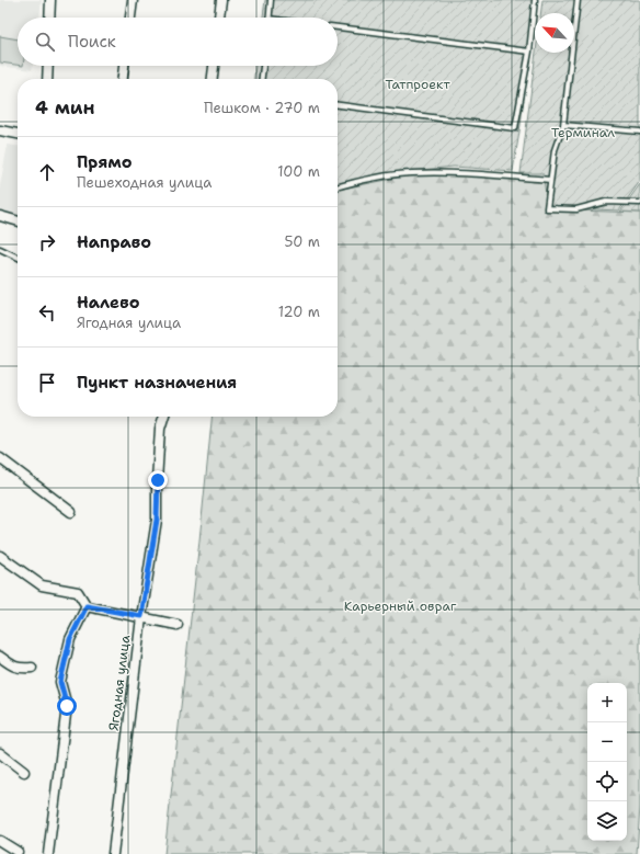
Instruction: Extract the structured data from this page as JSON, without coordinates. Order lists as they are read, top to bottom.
{
  "streets": {
    "street": ["Ягодная улица"]
  },
  "parks": ["Татпроект", "Терминал", "Карьерный овраг"],
  "north": "top left",
  "page": {
    "search": "Поиск",
    "heading": ["4 мин", "Пешком · 270 m"],
    "list": [
      ["Прямо", "Пешеходная улица", "100 m"],
      ["Направо", "50 m"],
      ["Налево", "Ягодная улица", "120 m"],
      "Пункт назначения"
    ],
    "map_buttons": ["+", "−"]
  }
}
